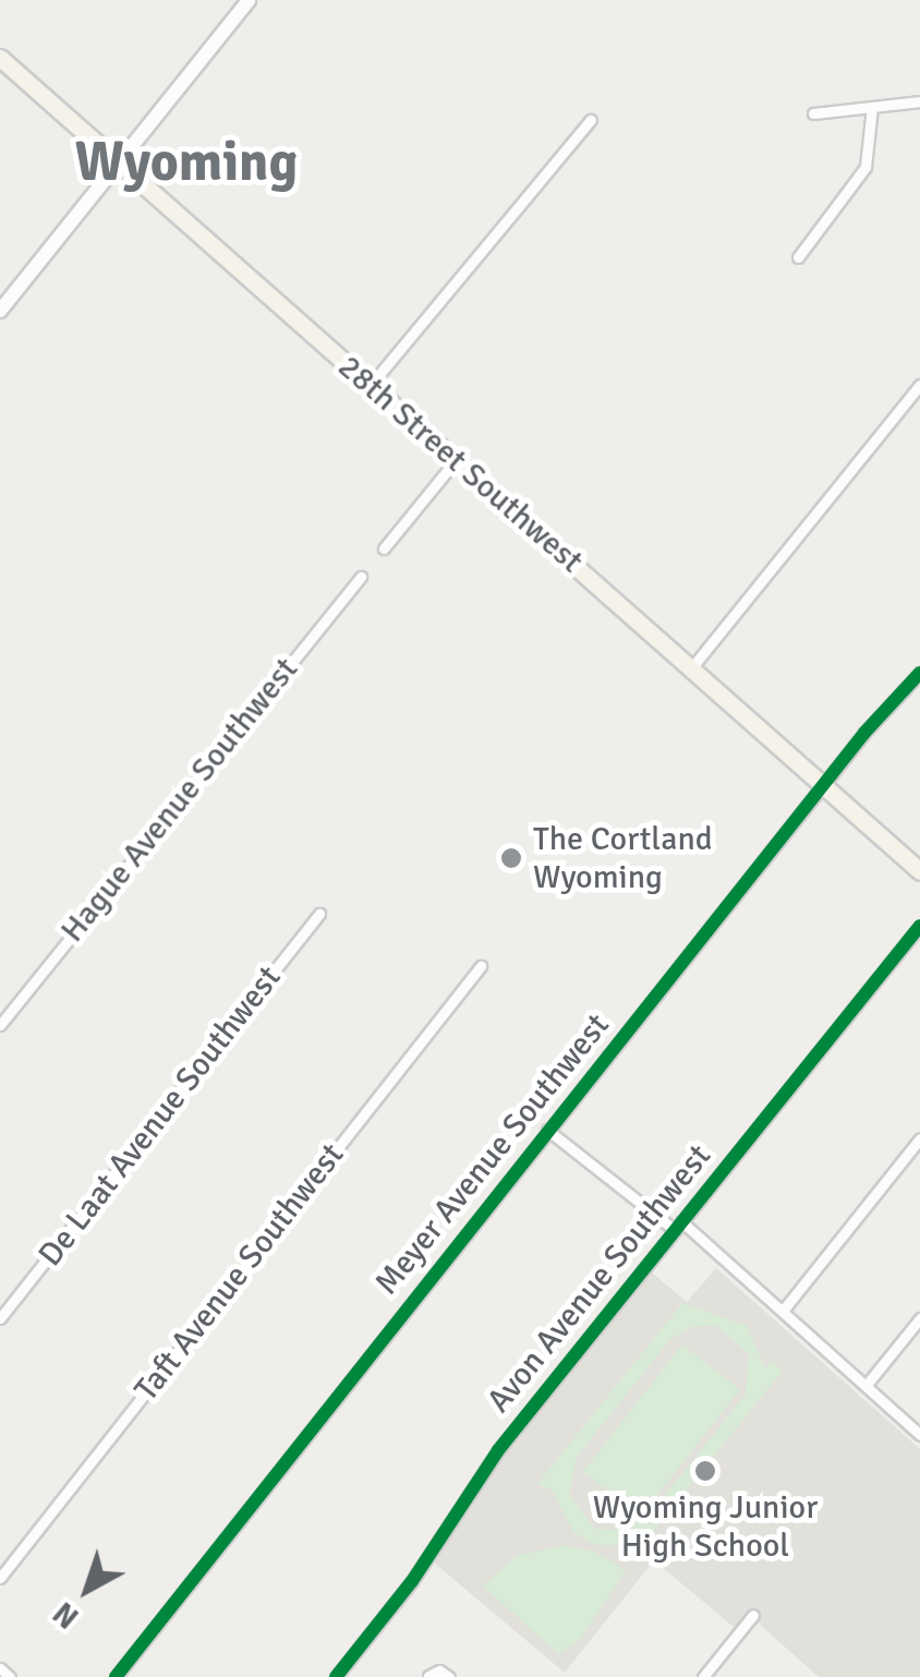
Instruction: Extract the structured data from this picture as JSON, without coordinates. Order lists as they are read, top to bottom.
{
  "streets": {
    "main road": ["28th Street Southwest"],
    "street": [
      "Hague Avenue Southwest",
      "De Laat Avenue Southwest",
      "Meyer Avenue Southwest",
      "Taft Avenue Southwest",
      "Avon Avenue Southwest"
    ]
  },
  "crossings": [
    ["28th Street Southwest", "Meyer Avenue Southwest"]
  ],
  "districts": ["Wyoming"],
  "places": ["The Cortland Wyoming", "Wyoming Junior High School"],
  "north": "bottom left"
}
